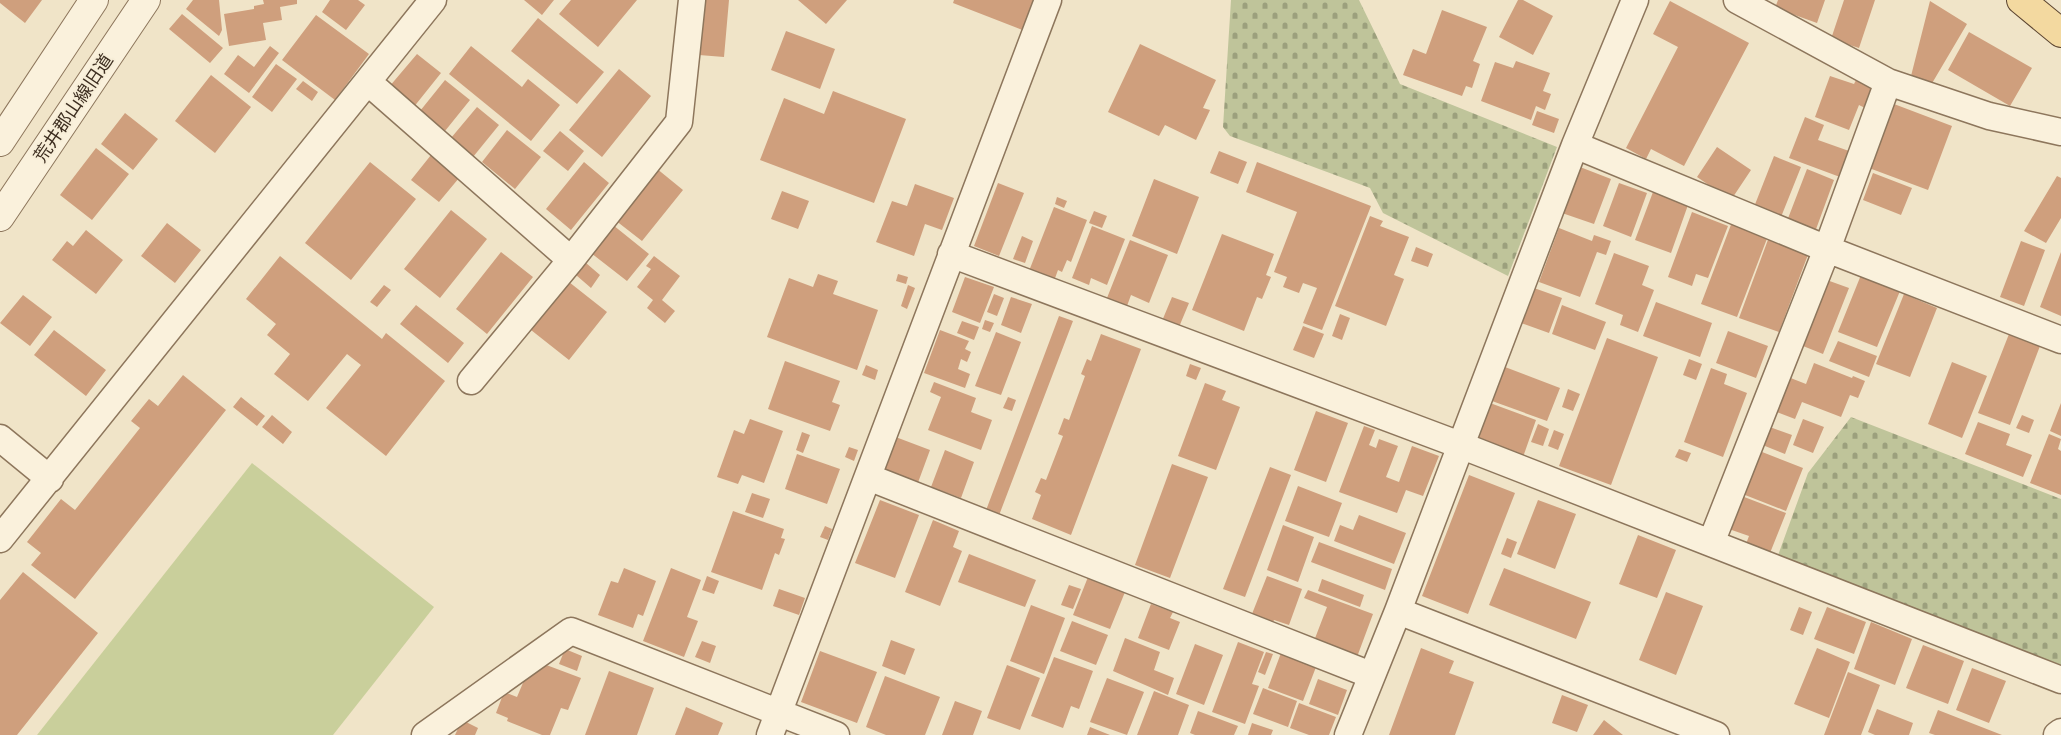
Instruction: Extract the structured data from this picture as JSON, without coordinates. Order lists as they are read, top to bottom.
{
  "streets": {
    "street": ["荒井郡山線旧道"]
  }
}
